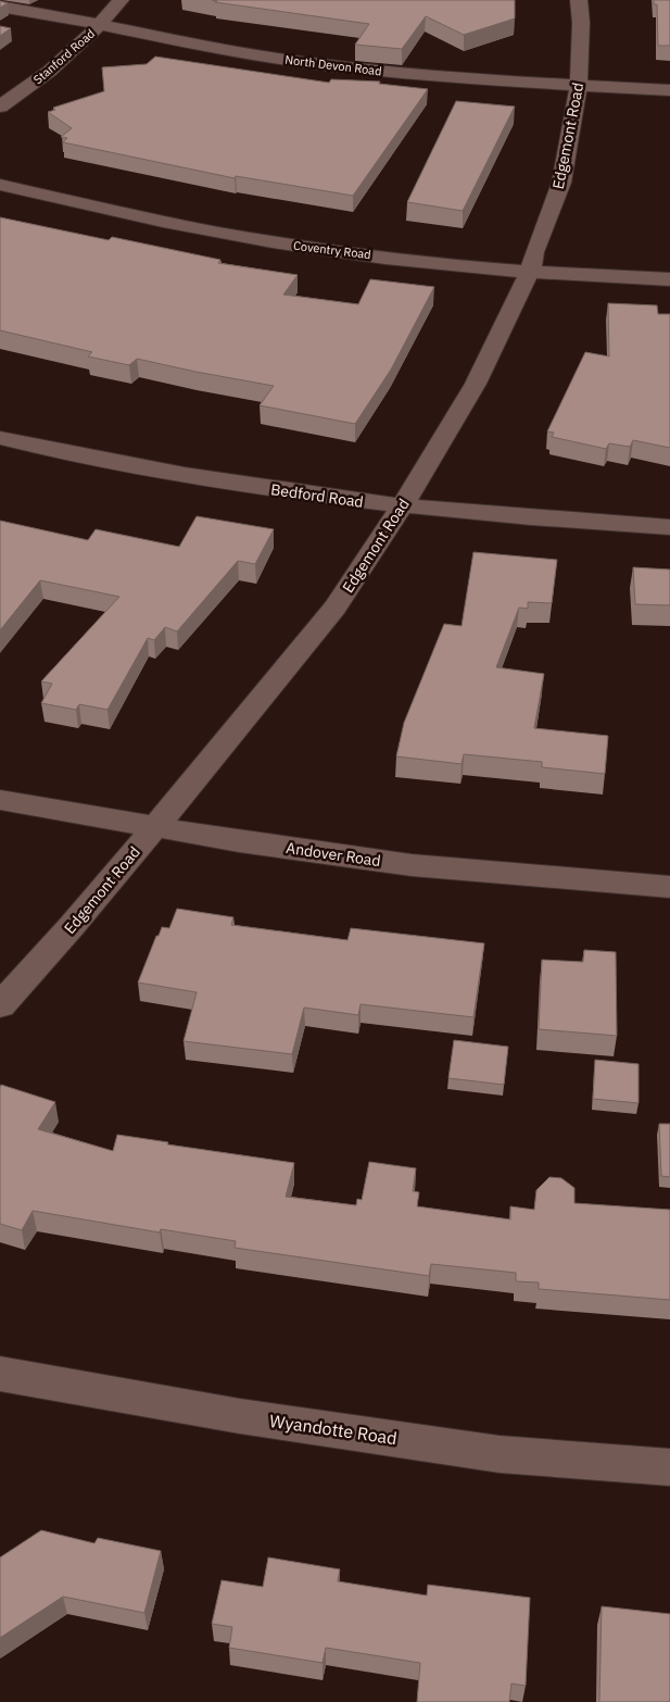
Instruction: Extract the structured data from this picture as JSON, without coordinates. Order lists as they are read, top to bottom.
{
  "streets": {
    "street": [
      "Stanford Road",
      "North Devon Road",
      "Edgemont Road",
      "Coventry Road",
      "Bedford Road",
      "Andover Road",
      "Wyandotte Road"
    ]
  },
  "crossings": [
    ["Stanford Road", "North Devon Road"],
    ["North Devon Road", "Edgemont Road"],
    ["Edgemont Road", "Coventry Road"],
    ["Edgemont Road", "Bedford Road"],
    ["Edgemont Road", "Andover Road"]
  ]
}
